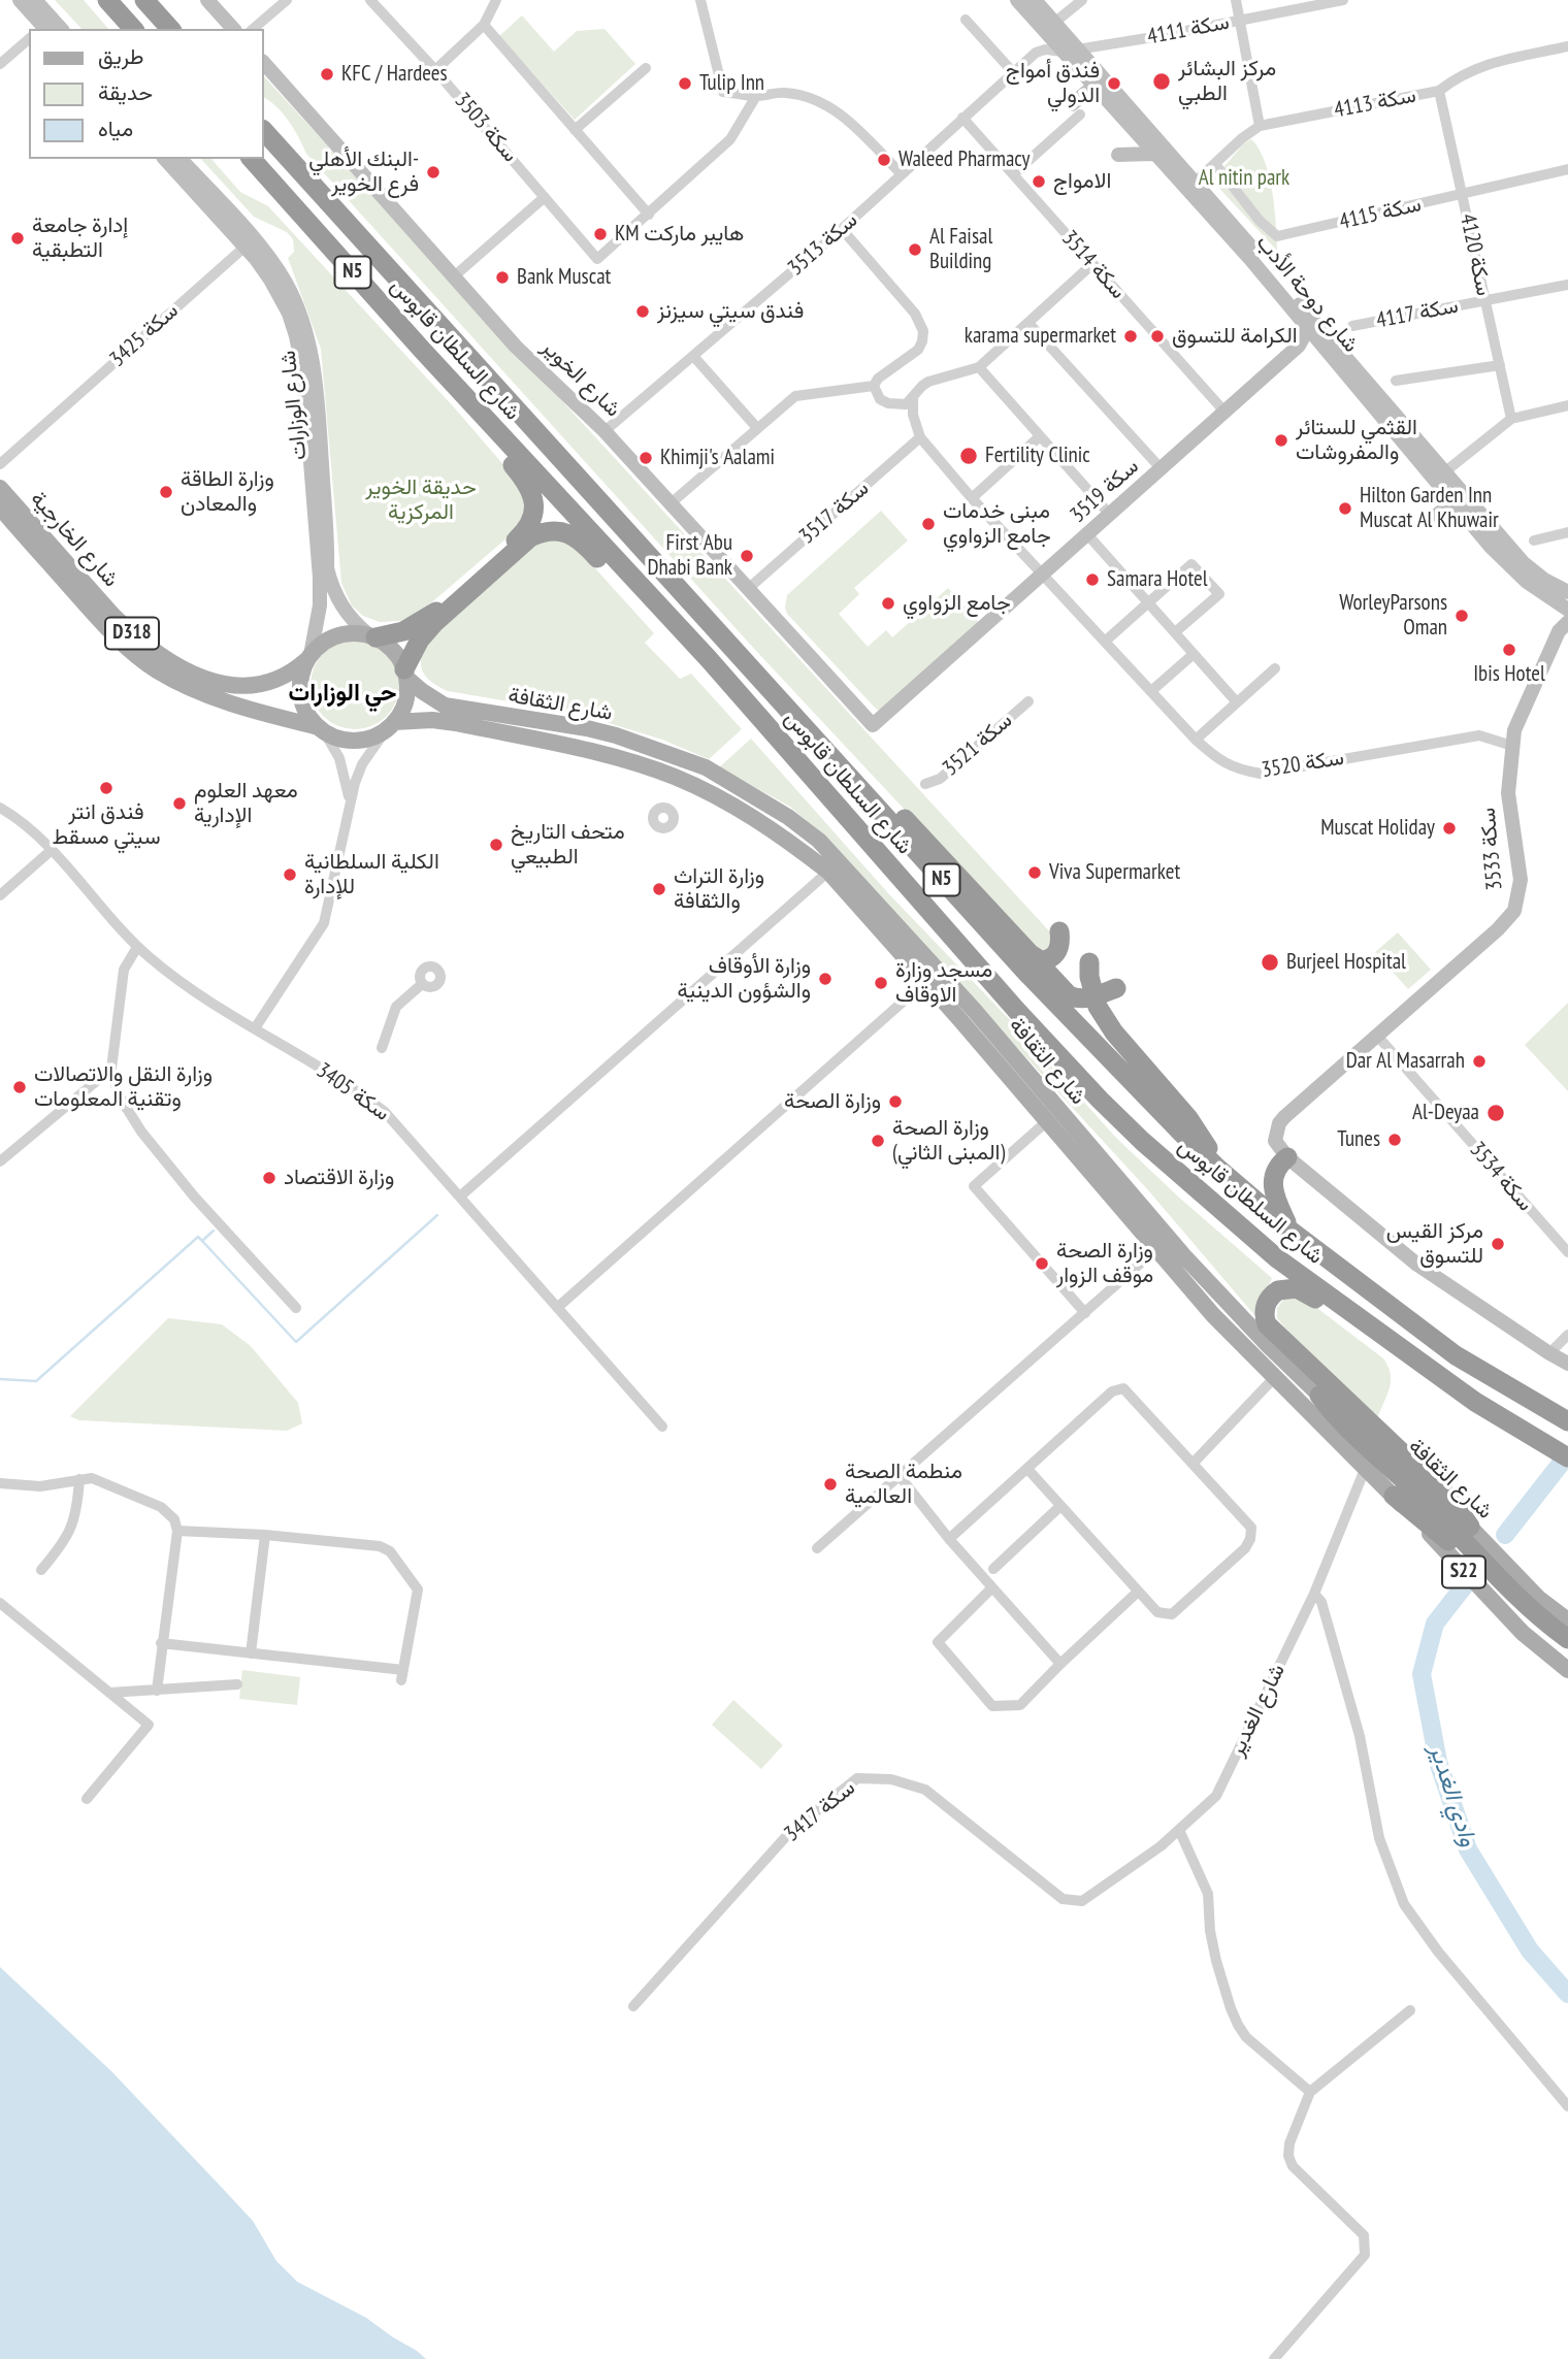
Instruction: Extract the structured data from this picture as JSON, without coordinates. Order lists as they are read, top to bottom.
{
  "streets": {
    "highway": ["N5", "شارع السلطان قابوس"],
    "main road": [
      "شارع الخارجية",
      "D318",
      "شارع الثقافة",
      "S22"
    ],
    "street": [
      "سكة 4111",
      "سكة 4113",
      "سكة 3503",
      "سكة 4115",
      "سكة 3513",
      "سكة 4120",
      "سكة 3514",
      "شارع دوحة الأدب",
      "سكة 4117",
      "سكة 3425",
      "شارع الخوير",
      "شارع الوزارات",
      "سكة 3519",
      "سكة 3517",
      "سكة 3521",
      "سكة 3520",
      "سكة 3533",
      "سكة 3405",
      "سكة 3534",
      "شارع الغدير",
      "سكة 3417"
    ]
  },
  "crossings": [
    ["سكة 4111", "شارع دوحة الأدب"],
    ["سكة 4113", "سكة 4115"],
    ["سكة 4113", "سكة 4120"],
    ["سكة 4113", "شارع دوحة الأدب"],
    ["سكة 4115", "سكة 4120"],
    ["سكة 3513", "سكة 3514"],
    ["سكة 3513", "شارع الخوير"],
    ["سكة 4120", "سكة 4117"],
    ["سكة 3514", "سكة 3519"],
    ["شارع دوحة الأدب", "سكة 3533"],
    ["سكة 3425", "شارع الوزارات"],
    ["شارع الخوير", "سكة 3519"],
    ["شارع الخوير", "سكة 3517"],
    ["شارع الوزارات", "شارع الخارجية"],
    ["شارع الوزارات", "D318"],
    ["شارع الوزارات", "شارع الثقافة"],
    ["سكة 3519", "سكة 3520"],
    ["شارع الخارجية", "D318"],
    ["شارع الخارجية", "شارع الثقافة"],
    ["D318", "شارع الثقافة"],
    ["شارع الثقافة", "S22"],
    ["شارع الثقافة", "شارع الغدير"],
    ["سكة 3520", "سكة 3533"],
    ["سكة 3533", "سكة 3534"],
    ["S22", "شارع الغدير"],
    ["شارع الغدير", "سكة 3417"]
  ],
  "districts": ["حي الوزارات"],
  "water": ["وادي الغدير"],
  "parks": ["Al nitin park", "حديقة الخوير المركزية"],
  "places": [
    "KFC / Hardees",
    "مركز البشائر الطبي",
    "Tulip Inn",
    "فندق أمواج الدولي",
    "Waleed Pharmacy",
    "البنك الأهلي- فرع الخوير",
    "الامواج",
    "KM هايبر ماركت",
    "إدارة جامعة التطبقية",
    "Al Faisal Building",
    "Bank Muscat",
    "فندق سيتي سيزنز",
    "karama supermarket",
    "الكرامة للتسوق",
    "القثمي للستائر والمفروشات",
    "Fertility Clinic",
    "Khimji's Aalami",
    "وزارة الطاقة والمعادن",
    "Hilton Garden Inn Muscat Al Khuwair",
    "مبنى خدمات جامع الزواوي",
    "First Abu Dhabi Bank",
    "Samara Hotel",
    "جامع الزواوي",
    "WorleyParsons Oman",
    "Ibis Hotel",
    "فندق انتر سيتي مسقط",
    "معهد العلوم الإدارية",
    "Muscat Holiday",
    "متحف التاريخ الطبيعي",
    "Viva Supermarket",
    "الكلية السلطانية للإدارة",
    "وزارة التراث والثقافة",
    "Burjeel Hospital",
    "وزارة الأوقاف والشؤون الدينية",
    "مسجد وزارة الاوقاف",
    "Dar Al Masarrah",
    "وزارة النقل والاتصالات وتقنية المعلومات",
    "وزارة الصحة",
    "Al-Deyaa",
    "Tunes",
    "وزارة الصحة (المبنى الثاني)",
    "وزارة الاقتصاد",
    "مركز القيس للتسوق",
    "وزارة الصحة موقف الزوار",
    "منطمة الصحة العالمية"
  ],
  "legend": ["طريق", "حديقة", "مياه"]
}
